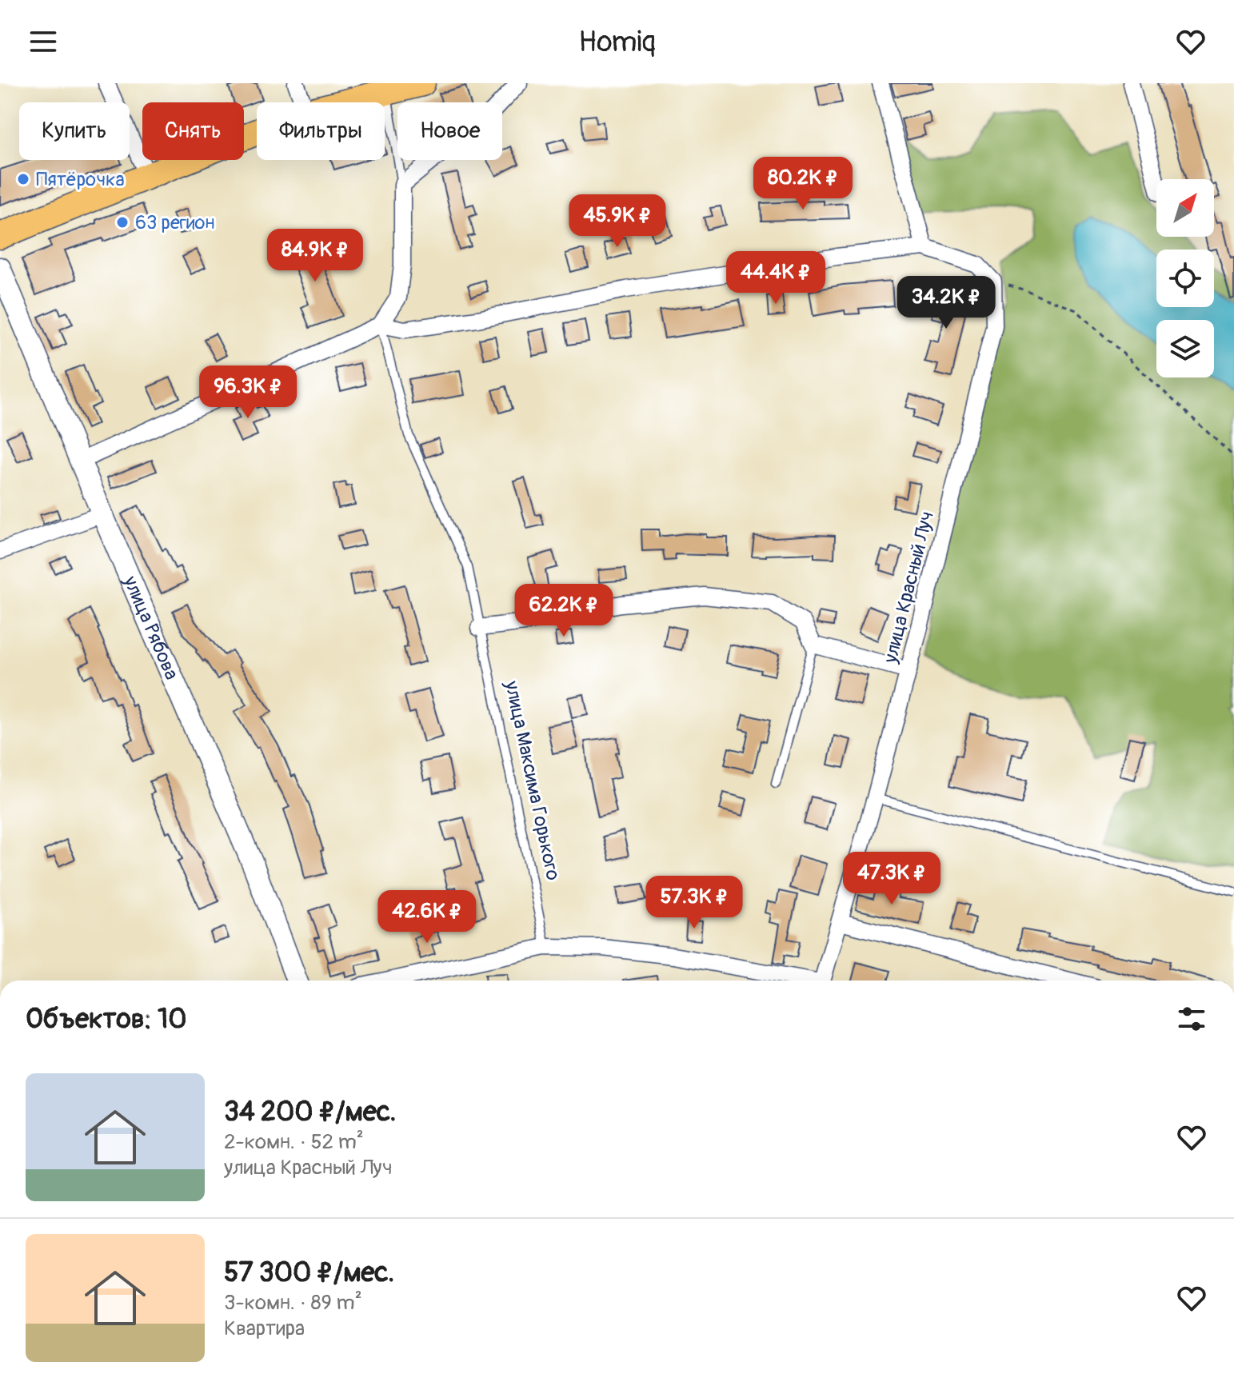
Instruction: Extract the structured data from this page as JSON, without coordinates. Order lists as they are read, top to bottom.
{
  "streets": {
    "street": ["улица Красный Луч", "улица Рябова"],
    "lane": ["улица Максима Горького"]
  },
  "places": ["Пятёрочка", "63 регион"],
  "north": "top right",
  "page": {
    "header": "Homiq",
    "chip": [
      "Купить",
      "Снять",
      "Фильтры",
      "Новое"
    ],
    "price": [
      "80.2K ₽",
      "45.9K ₽",
      "84.9K ₽",
      "44.4K ₽",
      "34.2K ₽",
      "96.3K ₽",
      "62.2K ₽",
      "47.3K ₽",
      "57.3K ₽",
      "42.6K ₽"
    ],
    "heading": "Объектов: 10",
    "list": [
      {
        "name": "34 200 ₽/мес.",
        "note": "2-комн. · 52 m² · улица Красный Луч"
      },
      {
        "name": "57 300 ₽/мес.",
        "note": "3-комн. · 89 m² · Квартира"
      }
    ]
  }
}
